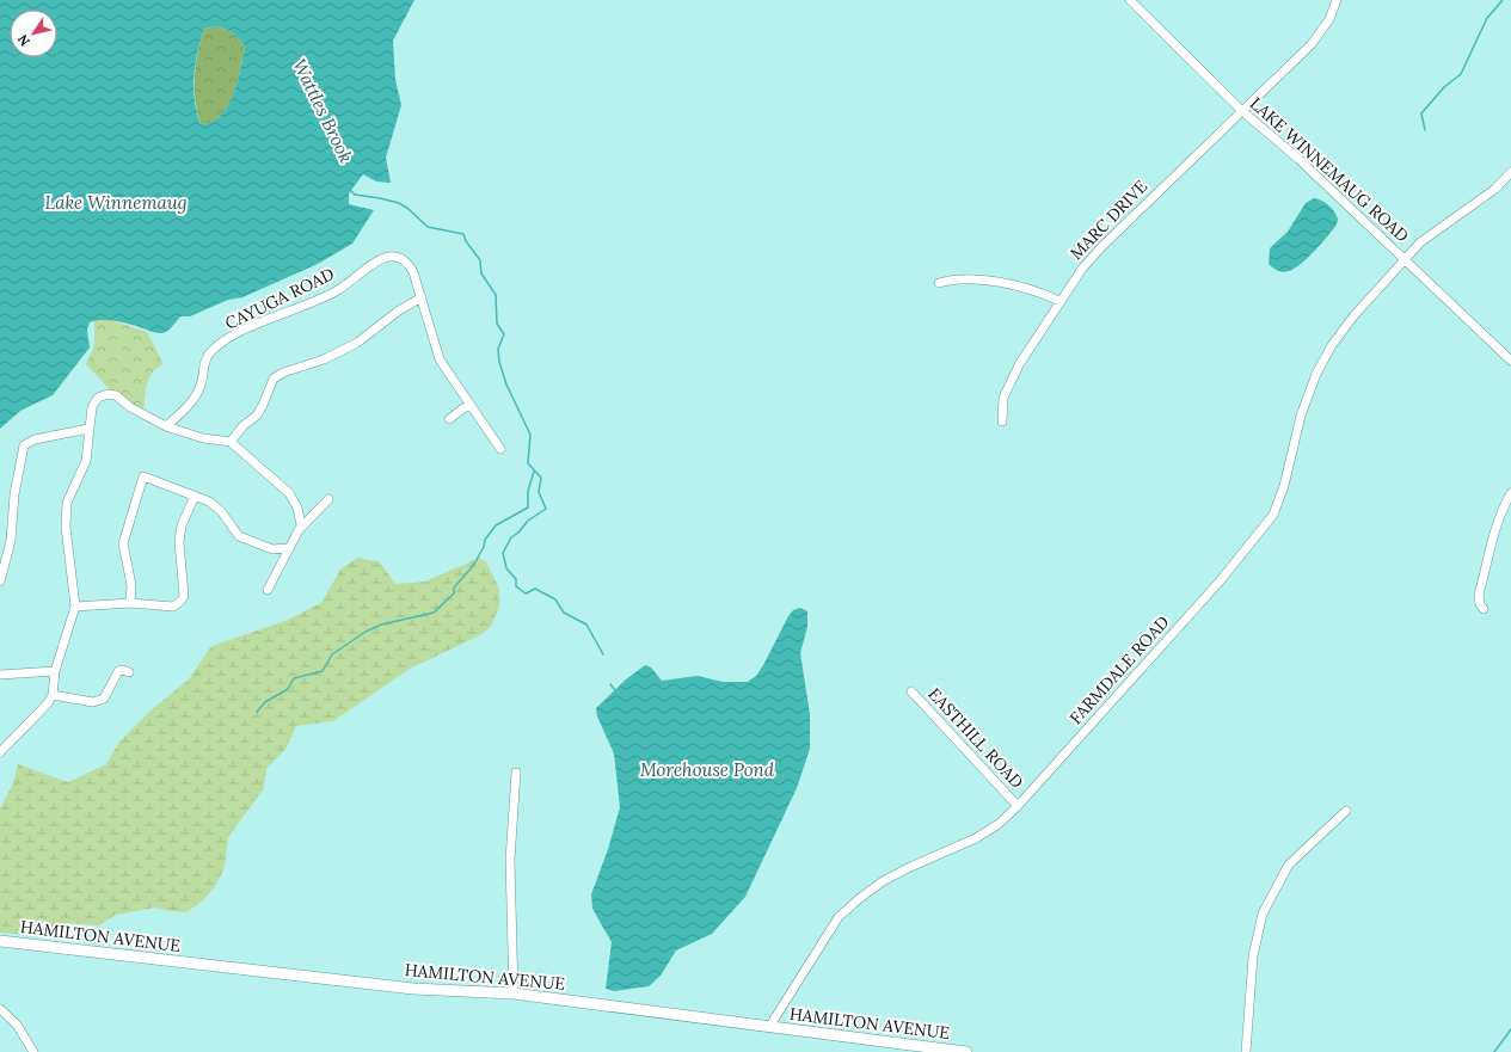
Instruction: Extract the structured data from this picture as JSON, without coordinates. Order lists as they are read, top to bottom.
{
  "streets": {
    "street": [
      "LAKE WINNEMAUG ROAD",
      "MARC DRIVE",
      "CAYUGA ROAD",
      "FARMDALE ROAD",
      "EASTHILL ROAD",
      "HAMILTON AVENUE"
    ]
  },
  "crossings": [
    ["LAKE WINNEMAUG ROAD", "MARC DRIVE"],
    ["LAKE WINNEMAUG ROAD", "FARMDALE ROAD"],
    ["FARMDALE ROAD", "EASTHILL ROAD"],
    ["FARMDALE ROAD", "HAMILTON AVENUE"]
  ],
  "water": ["Wattles Brook", "Lake Winnemaug", "Morehouse Pond"],
  "north": "bottom left"
}
